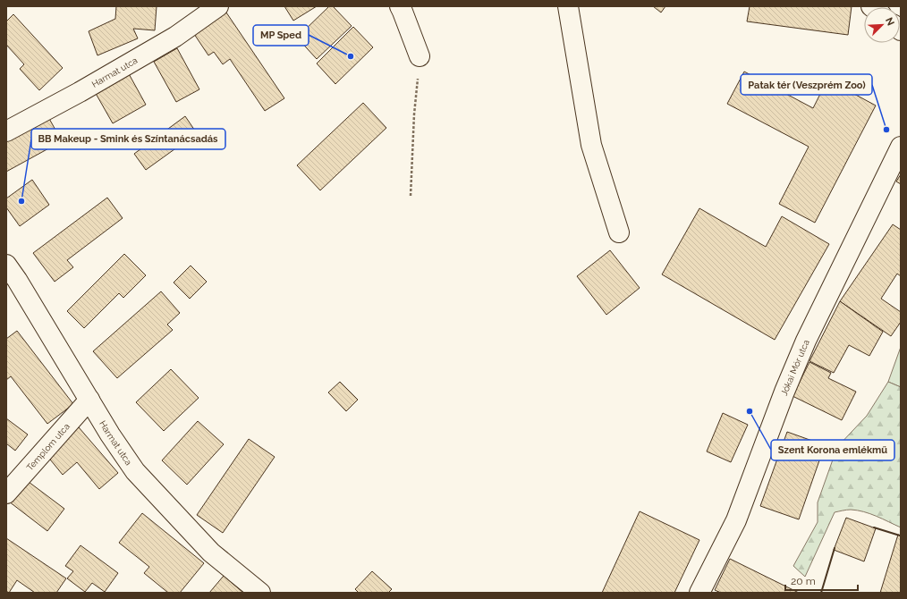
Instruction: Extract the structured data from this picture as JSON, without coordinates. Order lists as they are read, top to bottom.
{
  "streets": {
    "street": ["Harmat utca", "Jókai Mór utca", "Templom utca"]
  },
  "crossings": [
    ["Harmat utca", "Templom utca"]
  ],
  "places": [
    "MP Sped",
    "Patak tér (Veszprém Zoo)",
    "BB Makeup - Smink és Színtanácsadás",
    "Szent Korona emlékmű"
  ],
  "scale_bar": "20 m",
  "north": "top right"
}
